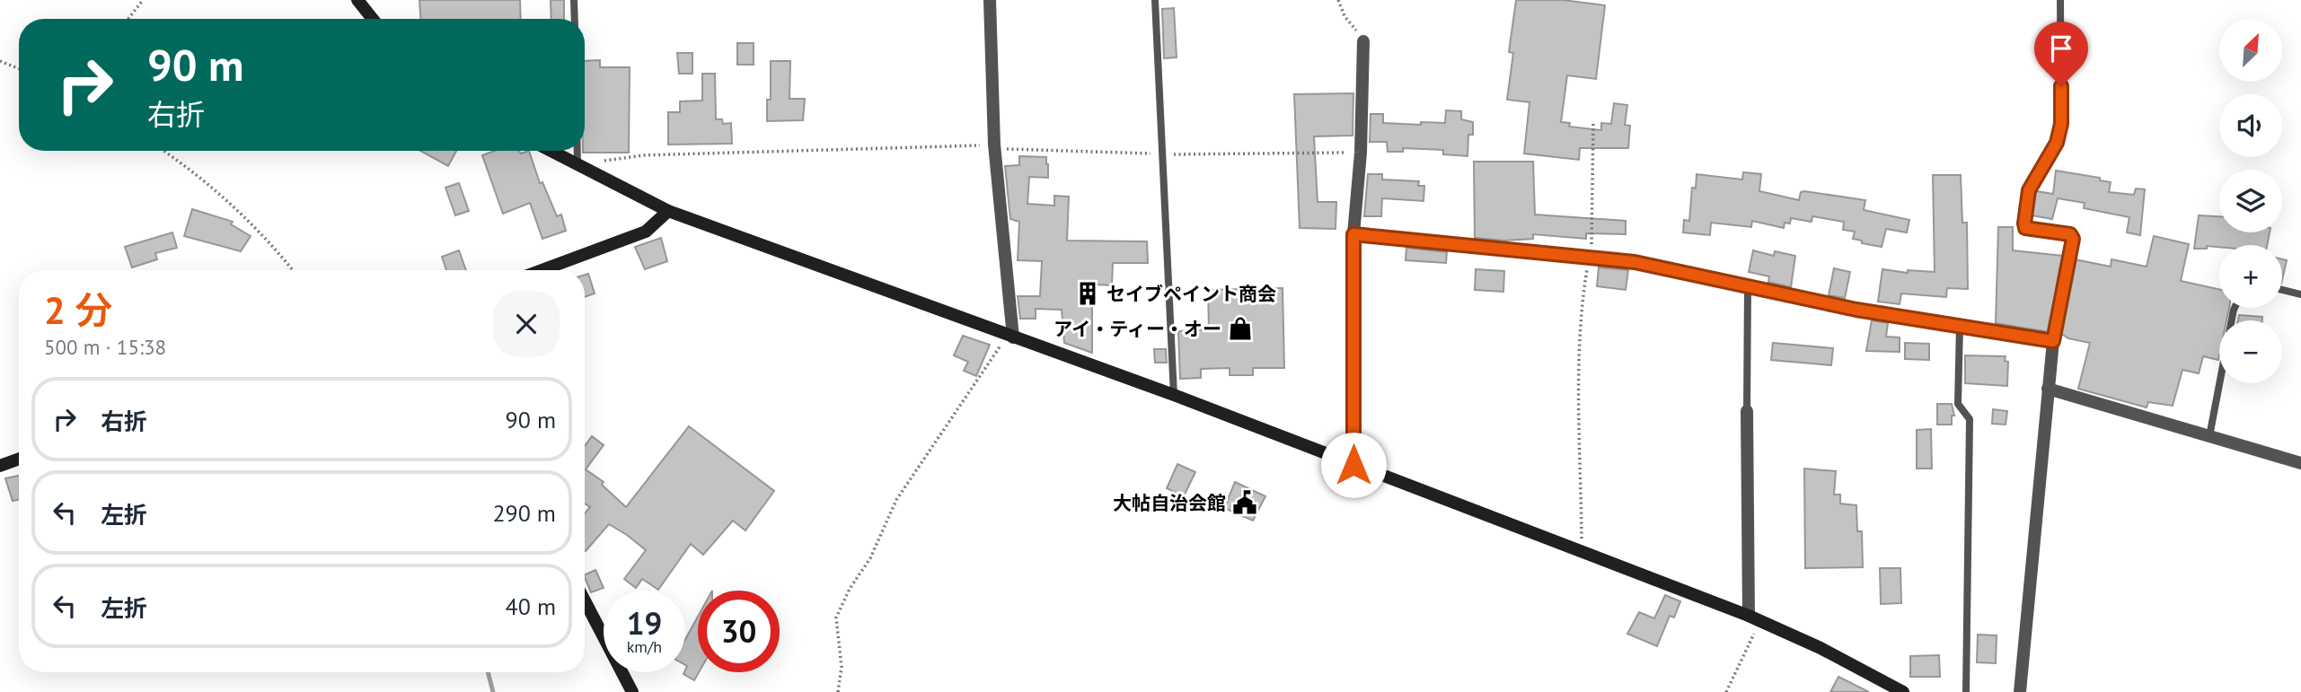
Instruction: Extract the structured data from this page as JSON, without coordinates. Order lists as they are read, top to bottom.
{
  "places": {
    "building": ["セイブペイント商会"],
    "shop": ["アイ・ティー・オー"],
    "public building": ["大帖自治会館"]
  },
  "north": "top right",
  "page": {
    "map_buttons": ["+", "−"],
    "turn": ["90 m", "右折"],
    "heading": ["2 分", "500 m · 15:38"],
    "list": [
      {
        "name": "右折",
        "value": "90 m"
      },
      {
        "name": "左折",
        "value": "290 m"
      },
      {
        "name": "左折",
        "value": "40 m"
      }
    ],
    "speed": "19 km/h",
    "limit": "30"
  }
}
